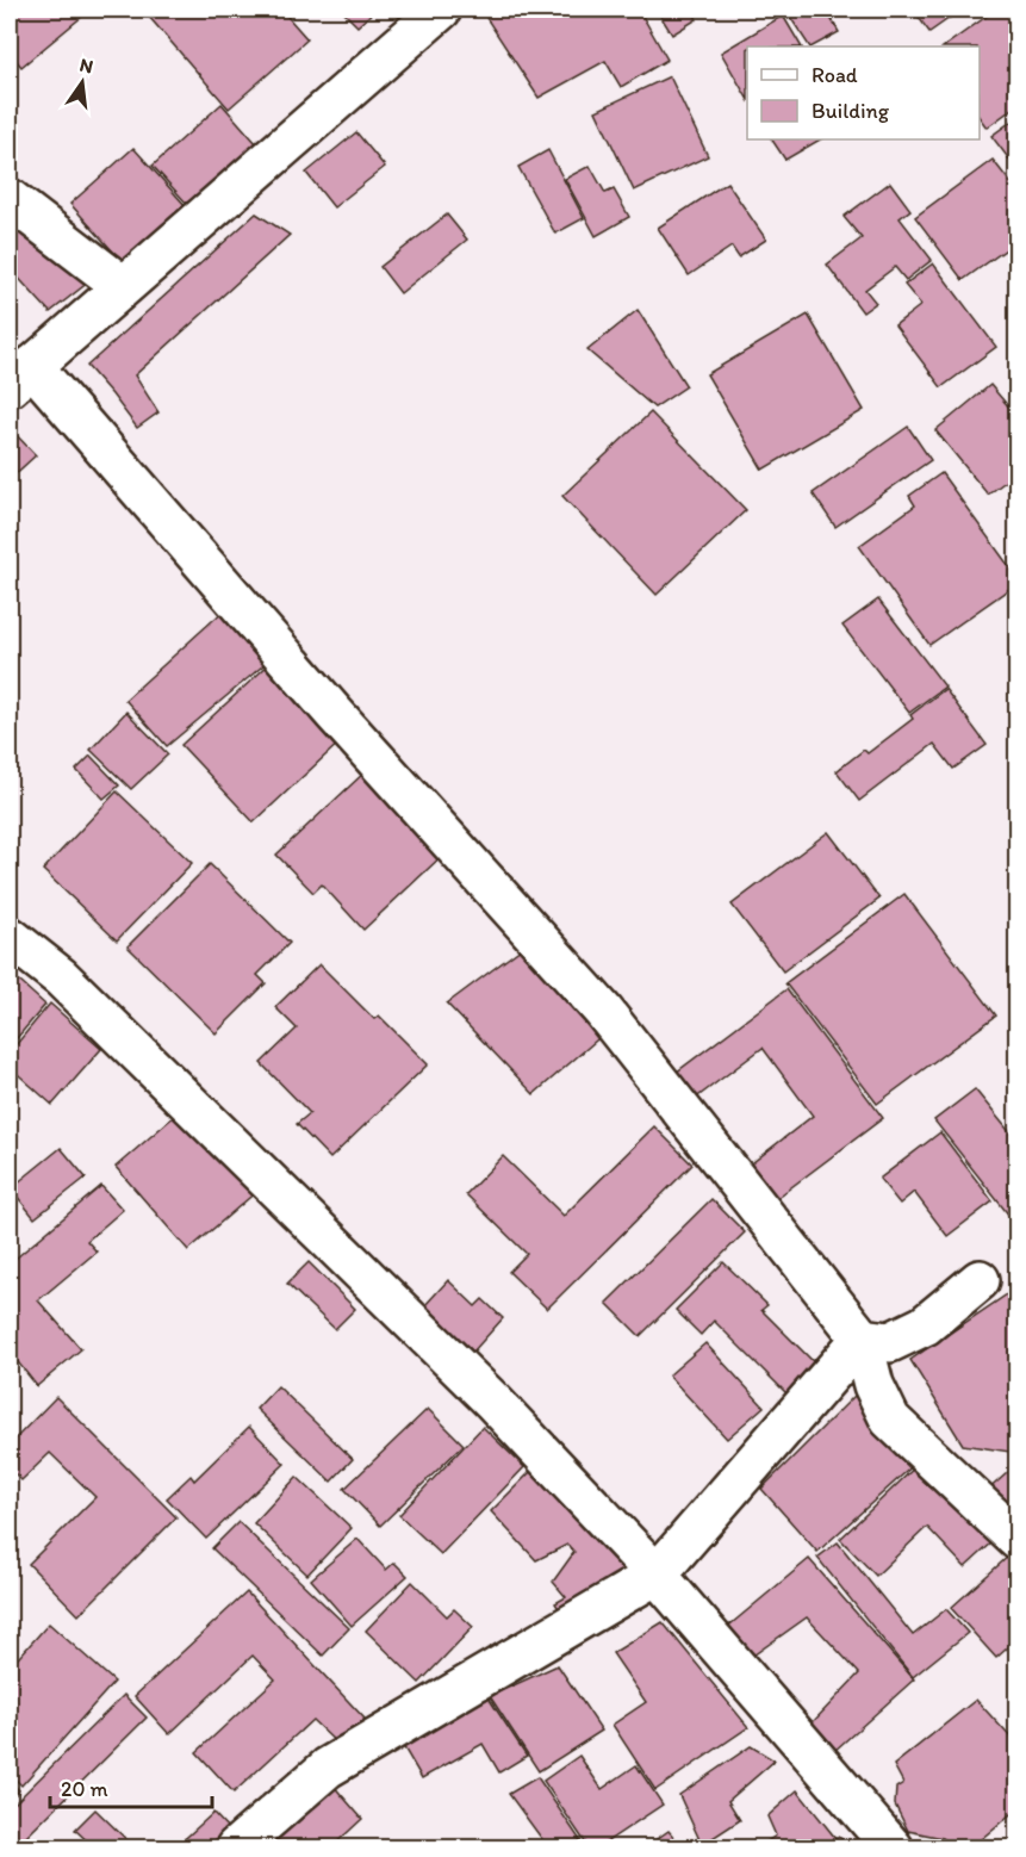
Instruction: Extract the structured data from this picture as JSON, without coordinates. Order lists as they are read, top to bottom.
{
  "legend": ["Road", "Building"],
  "scale_bar": "20 m",
  "north": "top"
}
